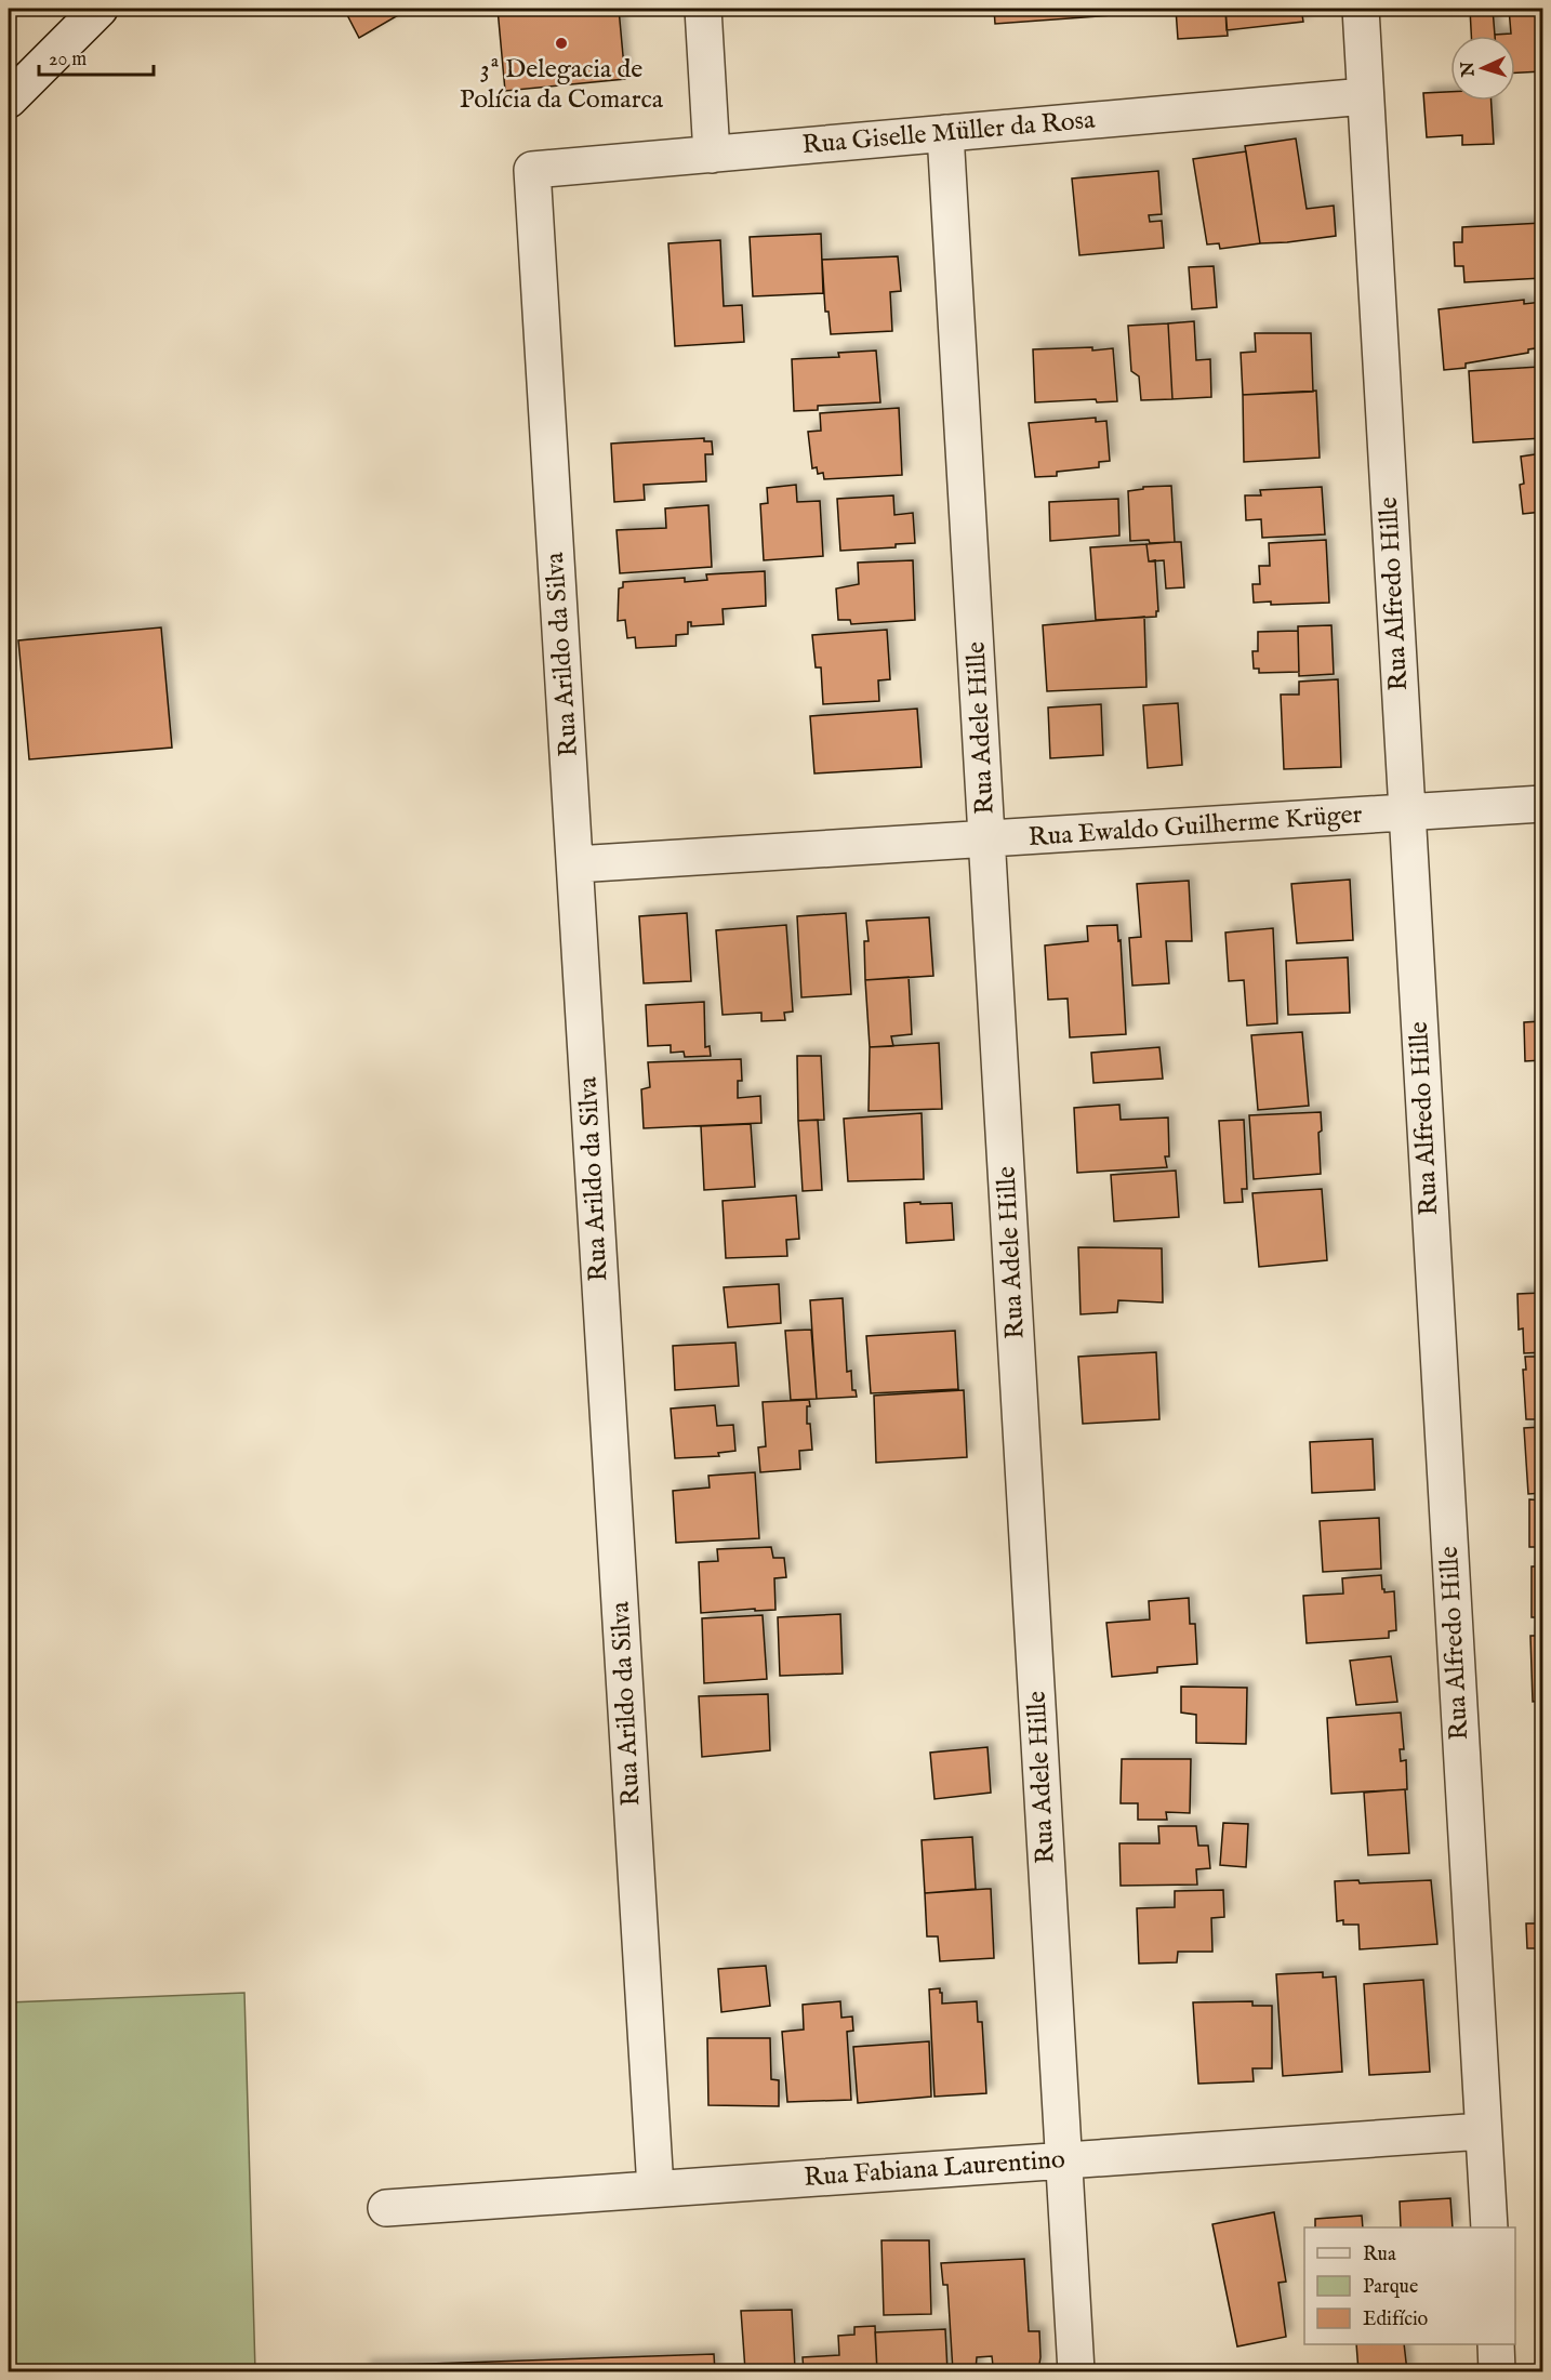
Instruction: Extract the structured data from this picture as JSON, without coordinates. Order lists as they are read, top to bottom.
{
  "streets": {
    "street": [
      "Rua Giselle Müller da Rosa",
      "Rua Alfredo Hille",
      "Rua Arildo da Silva",
      "Rua Adele Hille",
      "Rua Ewaldo Guilherme Krüger",
      "Rua Fabiana Laurentino"
    ]
  },
  "crossings": [
    ["Rua Giselle Müller da Rosa", "Rua Alfredo Hille"],
    ["Rua Giselle Müller da Rosa", "Rua Arildo da Silva"],
    ["Rua Giselle Müller da Rosa", "Rua Adele Hille"],
    ["Rua Alfredo Hille", "Rua Ewaldo Guilherme Krüger"],
    ["Rua Alfredo Hille", "Rua Fabiana Laurentino"],
    ["Rua Arildo da Silva", "Rua Ewaldo Guilherme Krüger"],
    ["Rua Arildo da Silva", "Rua Fabiana Laurentino"],
    ["Rua Adele Hille", "Rua Ewaldo Guilherme Krüger"],
    ["Rua Adele Hille", "Rua Fabiana Laurentino"]
  ],
  "places": ["3ª Delegacia de Polícia da Comarca"],
  "legend": ["Rua", "Parque", "Edifício"],
  "scale_bar": "20 m",
  "north": "left"
}
